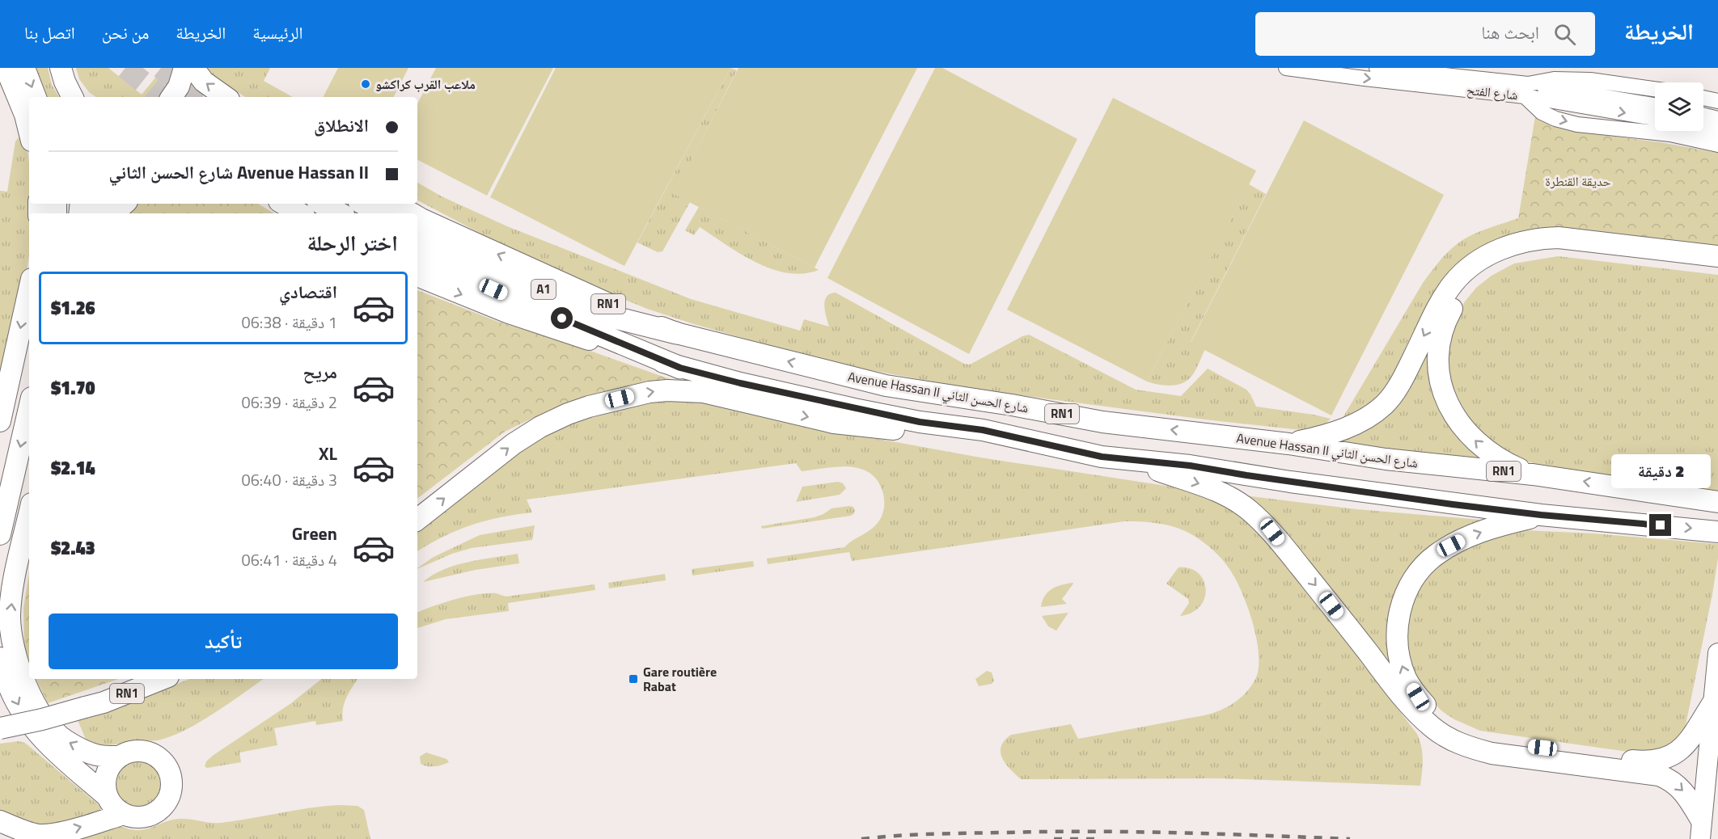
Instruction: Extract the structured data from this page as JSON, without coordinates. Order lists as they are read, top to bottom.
{
  "streets": {
    "highway": ["A1", "RN1", "Avenue Hassan II شارع الحسن الثاني"],
    "street": ["شارع الفتح"]
  },
  "crossings": [
    ["A1", "RN1"],
    ["A1", "Avenue Hassan II شارع الحسن الثاني"]
  ],
  "parks": ["حديقة القنطرة"],
  "places": {
    "other": ["ملاعب القرب كراكشو"],
    "transit": ["Gare routière Rabat"]
  },
  "page": {
    "header": "الخريطة",
    "search": "ابحث هنا",
    "nav": [
      "الرئيسية",
      "الخريطة",
      "من نحن",
      "اتصل بنا"
    ],
    "banner": ["الانطلاق", "Avenue Hassan II شارع الحسن الثاني"],
    "heading": "اختر الرحلة",
    "list": [
      {
        "name": "اقتصادي",
        "note": "1 دقيقة · 06:38",
        "value": "$1.26"
      },
      {
        "name": "مريح",
        "note": "2 دقيقة · 06:39",
        "value": "$1.70"
      },
      {
        "name": "XL",
        "note": "3 دقيقة · 06:40",
        "value": "$2.14"
      },
      {
        "name": "Green",
        "note": "4 دقيقة · 06:41",
        "value": "$2.43"
      }
    ],
    "bubble": "2 دقيقة",
    "buttons": "تأكيد"
  }
}
